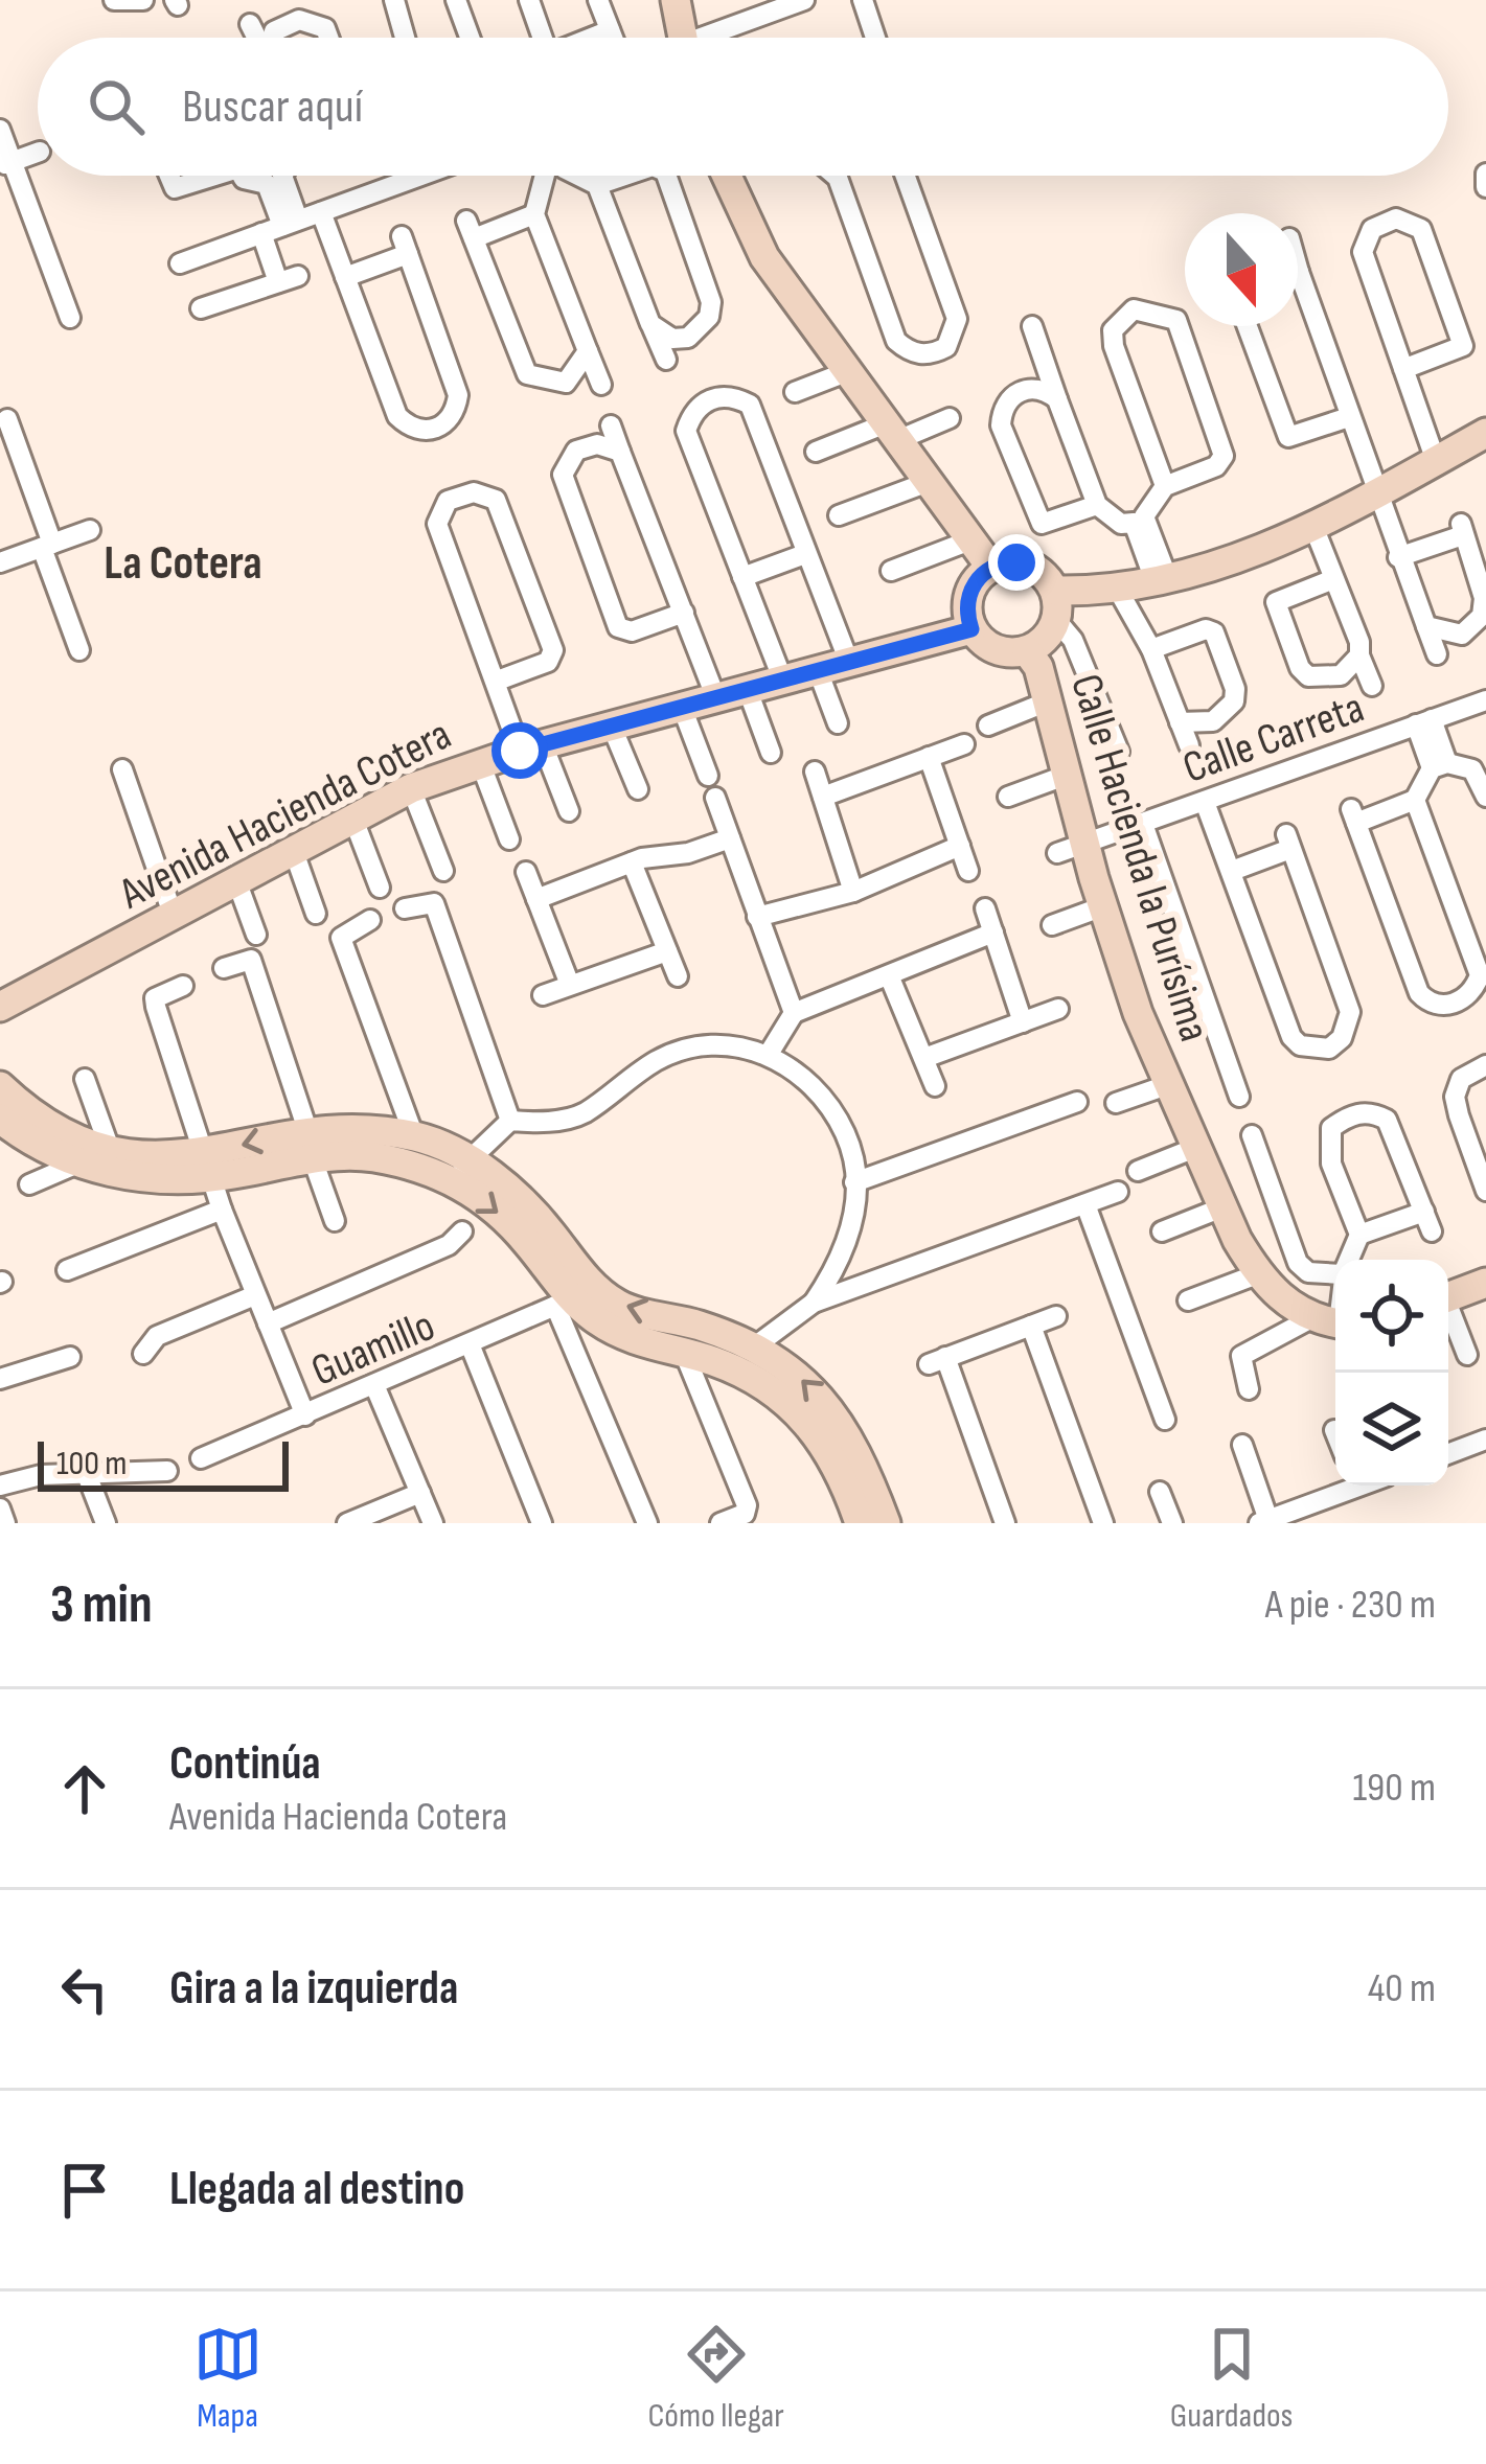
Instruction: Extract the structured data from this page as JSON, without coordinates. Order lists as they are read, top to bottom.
{
  "streets": {
    "street": [
      "Calle Carreta",
      "Avenida Hacienda Cotera",
      "Calle Hacienda la Purísima",
      "Guamillo"
    ]
  },
  "crossings": [
    ["Calle Carreta", "Calle Hacienda la Purísima"],
    ["Avenida Hacienda Cotera", "Calle Hacienda la Purísima"]
  ],
  "districts": ["La Cotera"],
  "scale_bar": "100 m",
  "north": "bottom",
  "page": {
    "search": "Buscar aquí",
    "scale": "100 m",
    "heading": ["3 min", "A pie · 230 m"],
    "list": [
      ["Continúa", "Avenida Hacienda Cotera", "190 m"],
      ["Gira a la izquierda", "40 m"],
      "Llegada al destino"
    ],
    "nav": ["Mapa", "Cómo llegar", "Guardados"]
  }
}
